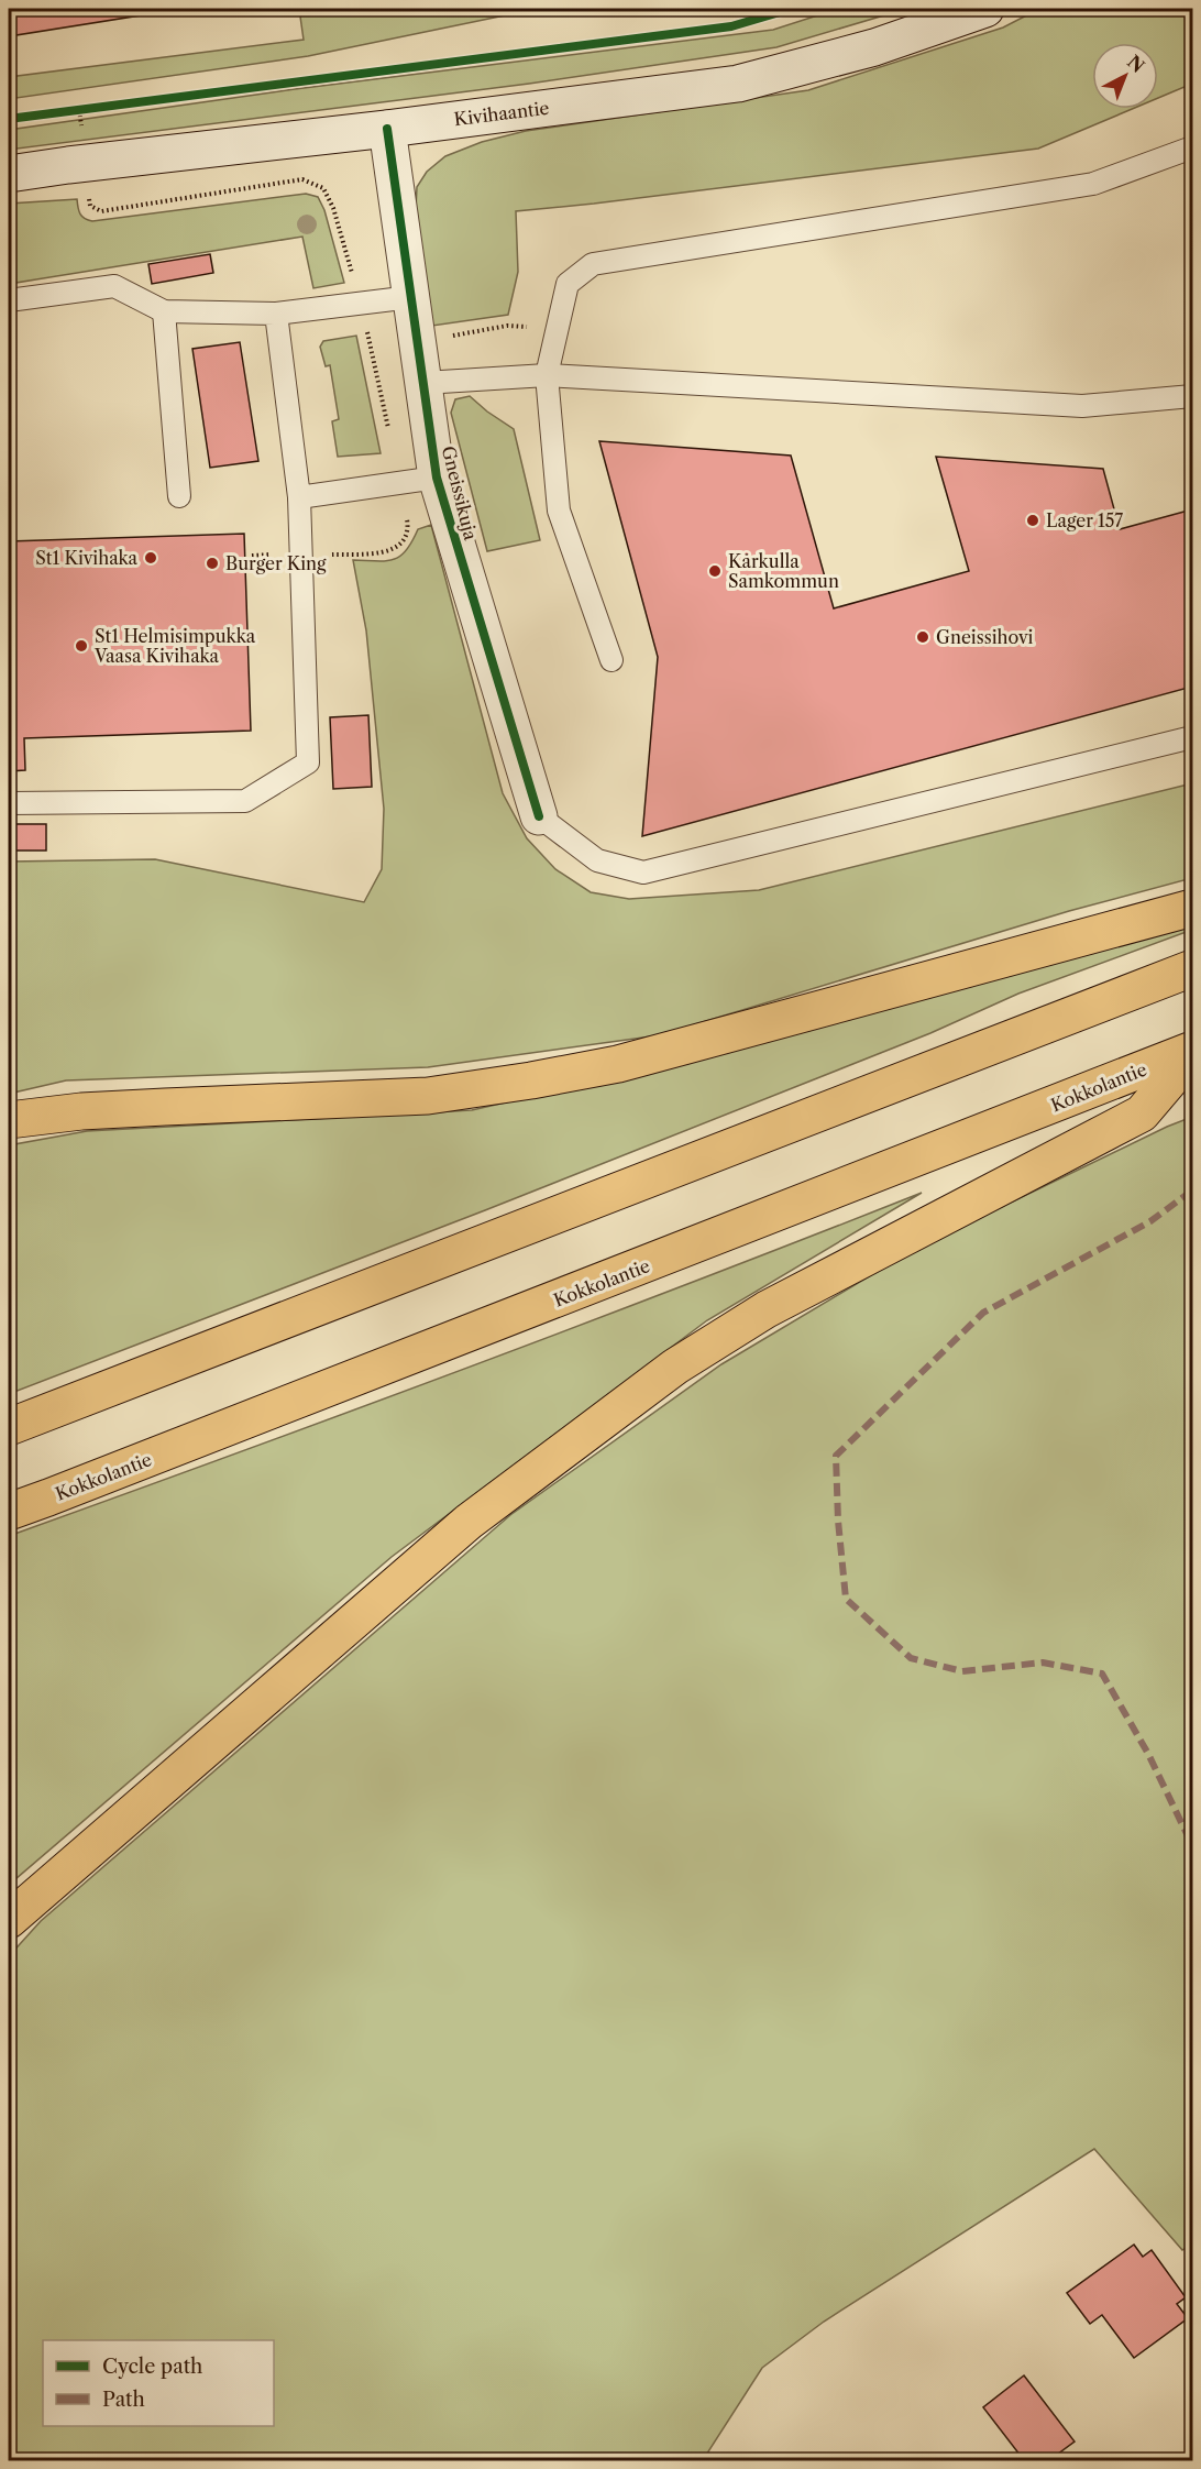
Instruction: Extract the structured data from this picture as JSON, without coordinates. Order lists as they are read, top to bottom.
{
  "streets": {
    "highway": ["Kokkolantie"],
    "main road": ["Kivihaantie", "Gneissikuja"]
  },
  "crossings": [
    ["Kivihaantie", "Gneissikuja"]
  ],
  "places": [
    "Lager 157",
    "St1 Kivihaka",
    "Burger King",
    "Kårkulla Samkommun",
    "Gneissihovi",
    "St1 Helmisimpukka Vaasa Kivihaka"
  ],
  "legend": ["Cycle path", "Path"],
  "north": "top right"
}
